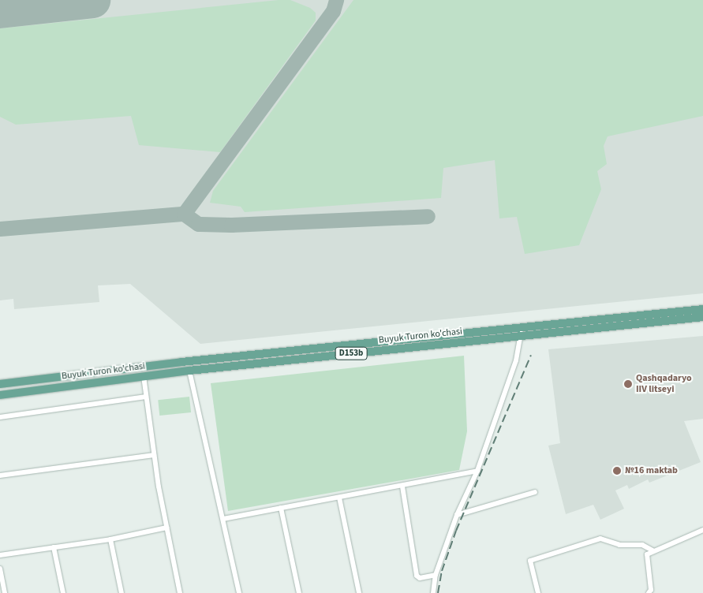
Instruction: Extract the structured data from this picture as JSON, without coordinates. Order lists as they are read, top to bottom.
{
  "streets": {
    "main road": ["Buyuk Turon ko'chasi", "D153b"]
  },
  "places": ["Qashqadaryo IIV litseyi", "№16 maktab"]
}
